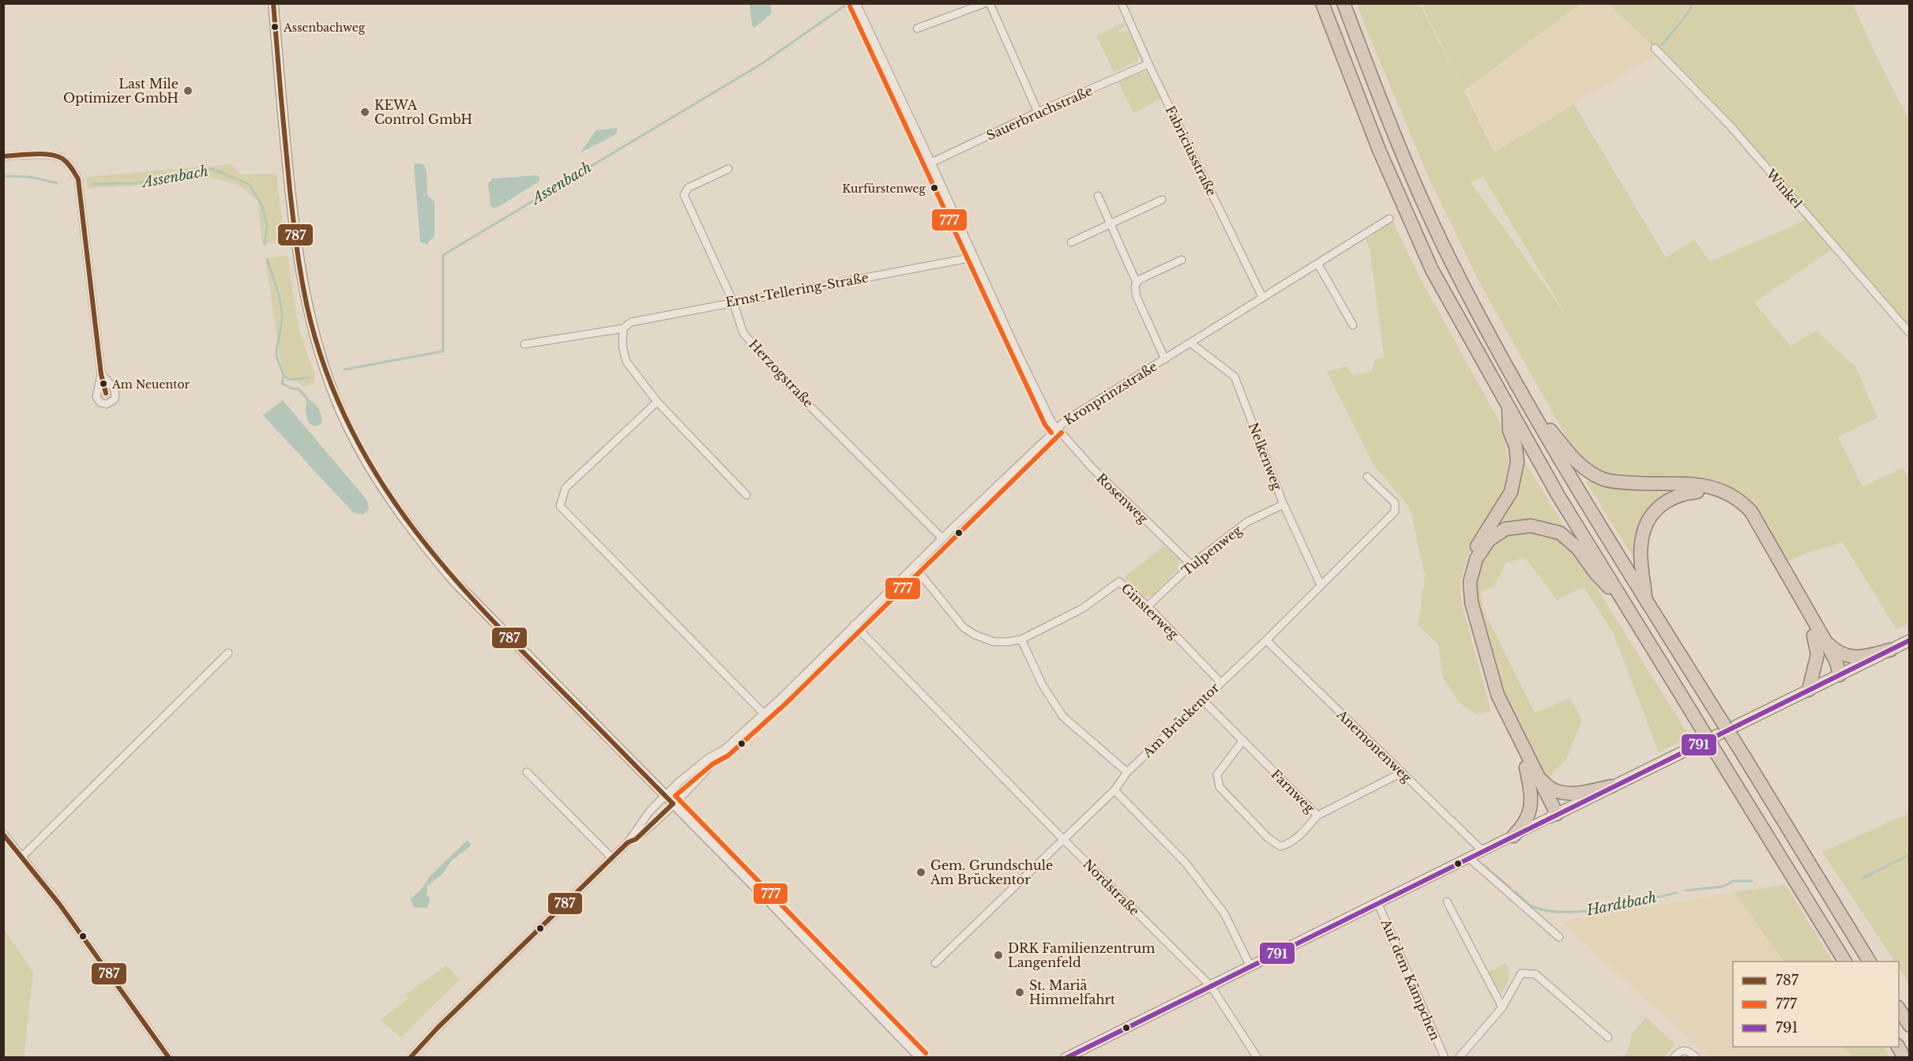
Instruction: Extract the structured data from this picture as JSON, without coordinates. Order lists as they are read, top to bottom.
{
  "streets": {
    "street": [
      "Sauerbruchstraße",
      "Fabriciusstraße",
      "Winkel",
      "Ernst-Tellering-Straße",
      "Herzogstraße",
      "Kronprinzstraße",
      "Nelkenweg",
      "Rosenweg",
      "Tulpenweg",
      "Ginsterweg",
      "Am Brückentor",
      "Anemonenweg",
      "Farnweg",
      "Nordstraße",
      "Auf dem Kämpchen"
    ]
  },
  "crossings": [
    ["Sauerbruchstraße", "Fabriciusstraße"],
    ["Fabriciusstraße", "Kronprinzstraße"],
    ["Ernst-Tellering-Straße", "Herzogstraße"],
    ["Herzogstraße", "Kronprinzstraße"],
    ["Kronprinzstraße", "Nelkenweg"],
    ["Kronprinzstraße", "Rosenweg"],
    ["Kronprinzstraße", "Nordstraße"],
    ["Nelkenweg", "Tulpenweg"],
    ["Nelkenweg", "Am Brückentor"],
    ["Rosenweg", "Tulpenweg"],
    ["Tulpenweg", "Ginsterweg"],
    ["Ginsterweg", "Am Brückentor"],
    ["Am Brückentor", "Anemonenweg"],
    ["Am Brückentor", "Farnweg"],
    ["Am Brückentor", "Nordstraße"],
    ["Anemonenweg", "Farnweg"]
  ],
  "water": ["Assenbach", "Hardtbach"],
  "places": [
    "Assenbachweg",
    "Last Mile Optimizer GmbH",
    "KEWA Control GmbH",
    "Kurfürstenweg",
    "Am Neuentor",
    "Gem. Grundschule Am Brückentor",
    "DRK Familienzentrum Langenfeld",
    "St. Mariä Himmelfahrt"
  ],
  "lines": ["transit line 787", "transit line 777", "transit line 791"],
  "legend": ["787", "777", "791"]
}
